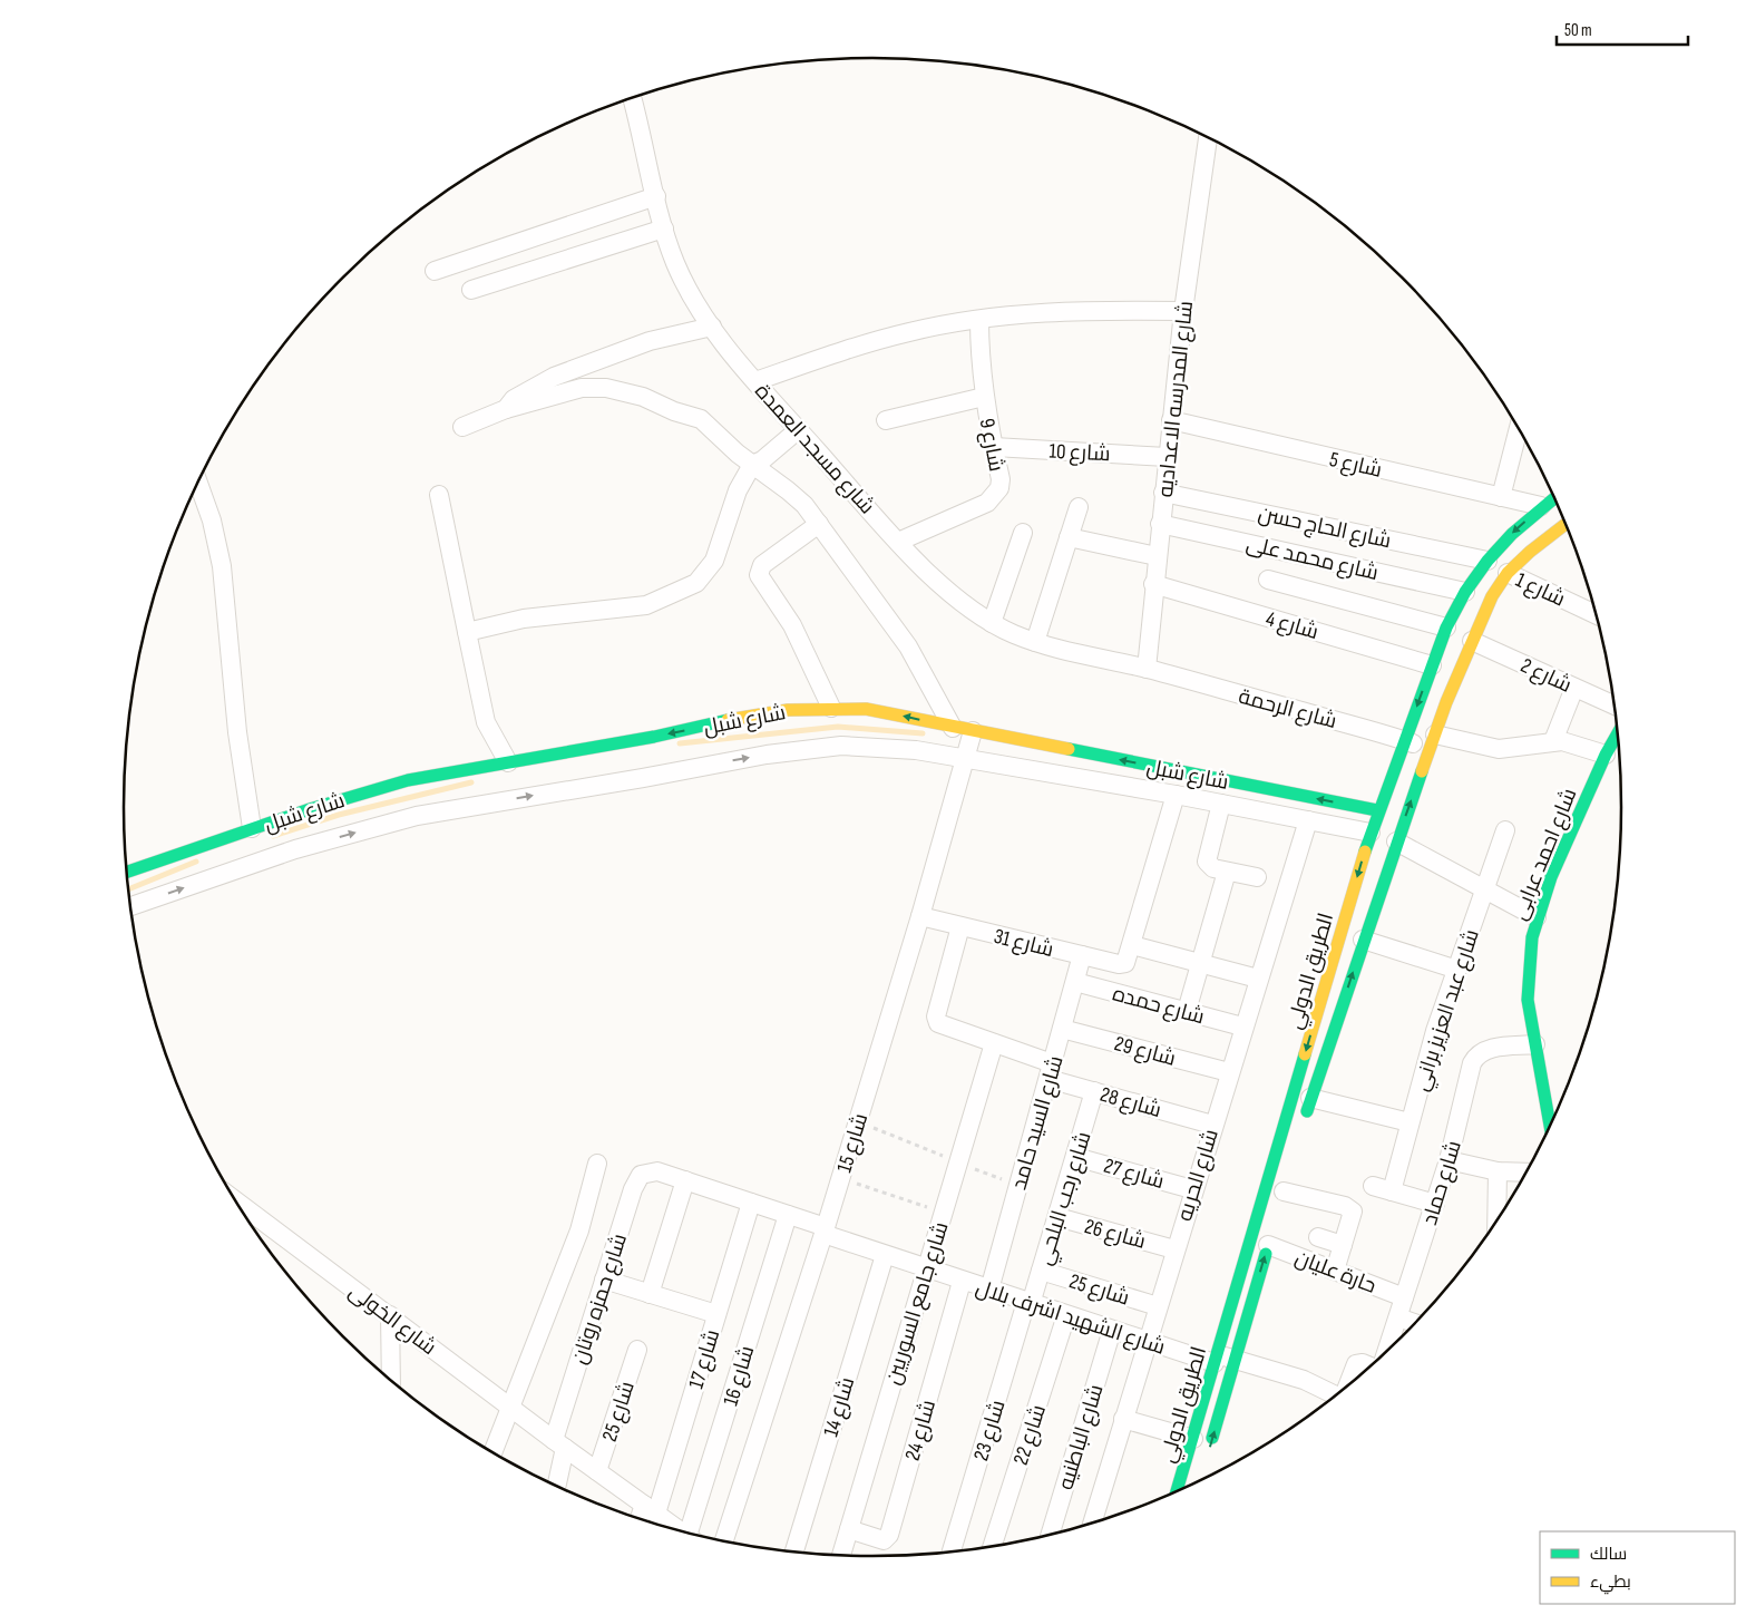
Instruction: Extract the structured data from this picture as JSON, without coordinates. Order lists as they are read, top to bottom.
{
  "streets": {
    "street": [
      "شارع المدرسه الاعداديه",
      "شارع 9",
      "شارع مسجد العمدة",
      "شارع 10",
      "شارع 5",
      "شارع الحاج حسن",
      "شارع محمد على",
      "شارع 1",
      "شارع 4",
      "شارع 2",
      "شارع الرحمة",
      "شارع شبل",
      "شارع احمد عرابى",
      "شارع 31",
      "الطريق الدولي",
      "شارع حمده",
      "شارع عبد العزيز براني",
      "شارع 29",
      "شارع 28",
      "شارع السيد حامد",
      "شارع 15",
      "شارع 27",
      "شارع الحريه",
      "شارع حماد",
      "شارع رجب البلحي",
      "شارع 26",
      "حارة عليان",
      "شارع 25",
      "شارع حمزه روتان",
      "شارع جامع السوريين",
      "شارع الشهيد اشرف بلال",
      "شارع الخولى",
      "شارع 17",
      "شارع 16",
      "شارع 14",
      "شارع 24",
      "شارع 23",
      "شارع 22",
      "شارع الباطنيه"
    ]
  },
  "crossings": [
    ["شارع المدرسه الاعداديه", "شارع مسجد العمدة"],
    ["شارع المدرسه الاعداديه", "شارع 10"],
    ["شارع المدرسه الاعداديه", "شارع 5"],
    ["شارع المدرسه الاعداديه", "شارع الحاج حسن"],
    ["شارع المدرسه الاعداديه", "شارع محمد على"],
    ["شارع المدرسه الاعداديه", "شارع 4"],
    ["شارع المدرسه الاعداديه", "شارع الرحمة"],
    ["شارع 9", "شارع مسجد العمدة"],
    ["شارع 9", "شارع 10"],
    ["شارع مسجد العمدة", "شارع الرحمة"],
    ["شارع 5", "الطريق الدولي"],
    ["شارع الحاج حسن", "الطريق الدولي"],
    ["شارع محمد على", "الطريق الدولي"],
    ["شارع 1", "الطريق الدولي"],
    ["شارع 4", "الطريق الدولي"],
    ["شارع 2", "الطريق الدولي"],
    ["شارع الرحمة", "شارع احمد عرابى"],
    ["شارع الرحمة", "الطريق الدولي"],
    ["شارع شبل", "الطريق الدولي"],
    ["شارع شبل", "شارع 15"],
    ["شارع شبل", "شارع الحريه"],
    ["شارع احمد عرابى", "شارع حماد"],
    ["شارع 31", "شارع 28"],
    ["شارع 31", "شارع السيد حامد"],
    ["شارع 31", "شارع 15"],
    ["شارع 31", "شارع الحريه"],
    ["الطريق الدولي", "حارة عليان"],
    ["الطريق الدولي", "شارع الشهيد اشرف بلال"],
    ["شارع حمده", "شارع السيد حامد"],
    ["شارع حمده", "شارع الحريه"],
    ["شارع 29", "شارع السيد حامد"],
    ["شارع 29", "شارع الحريه"],
    ["شارع 28", "شارع السيد حامد"],
    ["شارع 28", "شارع الحريه"],
    ["شارع 28", "شارع رجب البلحي"],
    ["شارع 28", "شارع جامع السوريين"],
    ["شارع السيد حامد", "شارع الشهيد اشرف بلال"],
    ["شارع 15", "شارع الشهيد اشرف بلال"],
    ["شارع 27", "شارع الحريه"],
    ["شارع 27", "شارع رجب البلحي"],
    ["شارع الحريه", "شارع 26"],
    ["شارع الحريه", "شارع 25"],
    ["شارع الحريه", "شارع الشهيد اشرف بلال"],
    ["شارع حماد", "حارة عليان"],
    ["شارع رجب البلحي", "شارع 26"],
    ["شارع رجب البلحي", "شارع 25"],
    ["شارع رجب البلحي", "شارع الشهيد اشرف بلال"],
    ["شارع رجب البلحي", "شارع 23"],
    ["شارع 25", "شارع الخولى"],
    ["شارع حمزه روتان", "شارع الشهيد اشرف بلال"],
    ["شارع حمزه روتان", "شارع الخولى"],
    ["شارع جامع السوريين", "شارع الشهيد اشرف بلال"],
    ["شارع جامع السوريين", "شارع 24"],
    ["شارع الشهيد اشرف بلال", "شارع 17"],
    ["شارع الشهيد اشرف بلال", "شارع 16"],
    ["شارع الشهيد اشرف بلال", "شارع 14"],
    ["شارع الشهيد اشرف بلال", "شارع 24"],
    ["شارع الشهيد اشرف بلال", "شارع 23"],
    ["شارع الشهيد اشرف بلال", "شارع 22"],
    ["شارع الشهيد اشرف بلال", "شارع الباطنيه"],
    ["شارع الخولى", "شارع 17"]
  ],
  "legend": ["سالك", "بطيء"],
  "scale_bar": "50 m"
}
